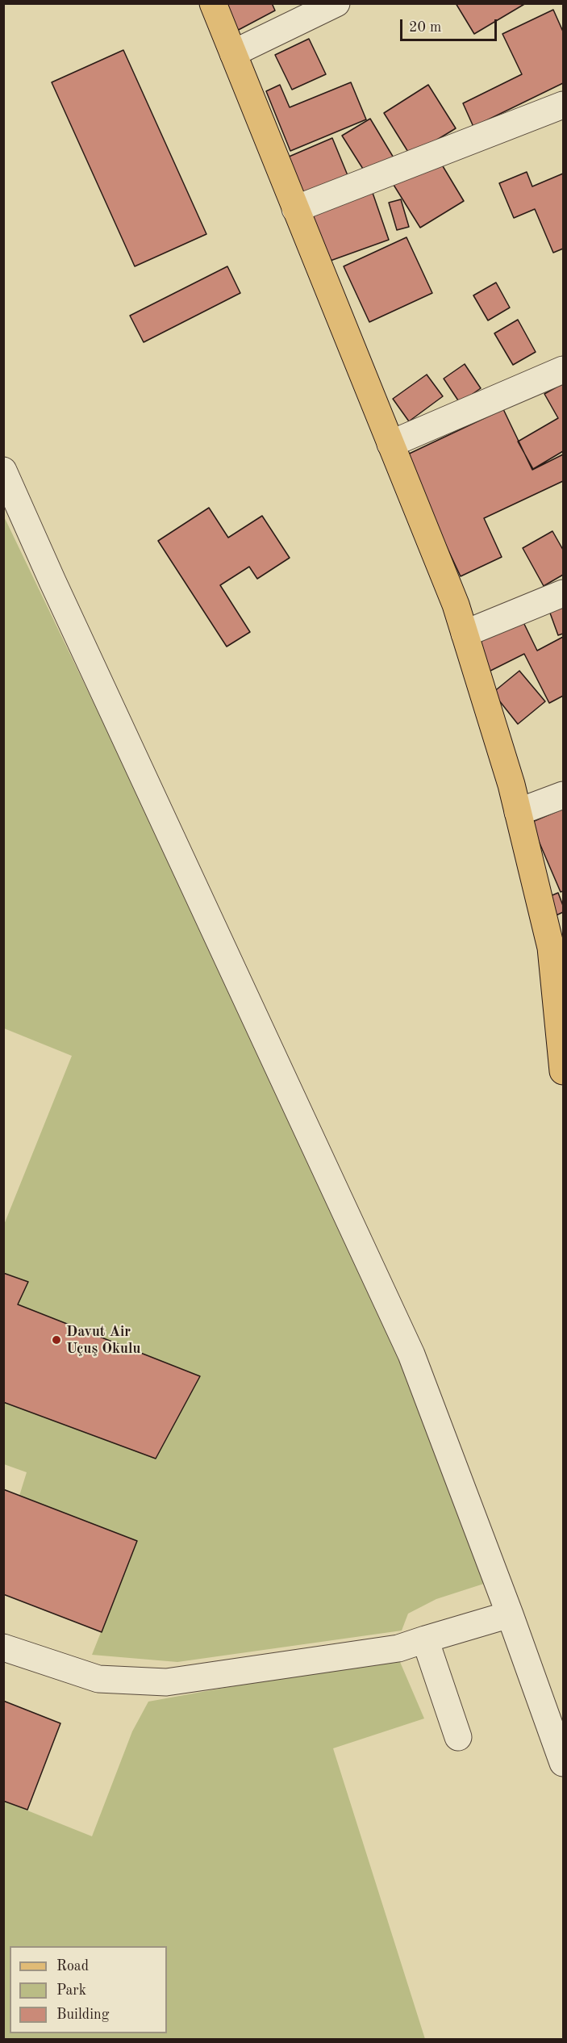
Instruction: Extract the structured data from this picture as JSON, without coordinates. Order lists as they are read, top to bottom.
{
  "places": ["Davut Air Uçuş Okulu"],
  "legend": ["Road", "Park", "Building"],
  "scale_bar": "20 m"
}
